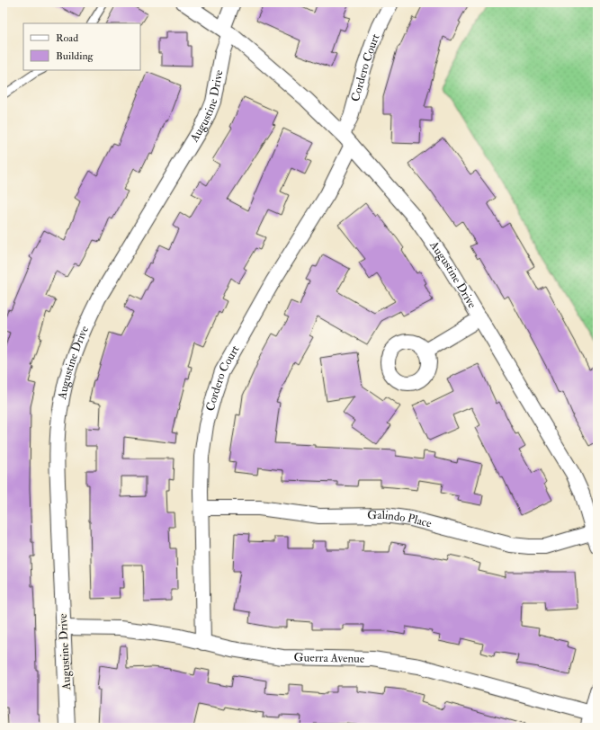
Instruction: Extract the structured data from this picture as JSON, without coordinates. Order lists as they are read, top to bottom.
{
  "streets": {
    "street": [
      "Cordero Court",
      "Augustine Drive",
      "Galindo Place",
      "Guerra Avenue"
    ]
  },
  "crossings": [
    ["Cordero Court", "Augustine Drive"],
    ["Cordero Court", "Galindo Place"],
    ["Cordero Court", "Guerra Avenue"],
    ["Augustine Drive", "Galindo Place"],
    ["Augustine Drive", "Guerra Avenue"]
  ],
  "legend": ["Road", "Building"]
}
